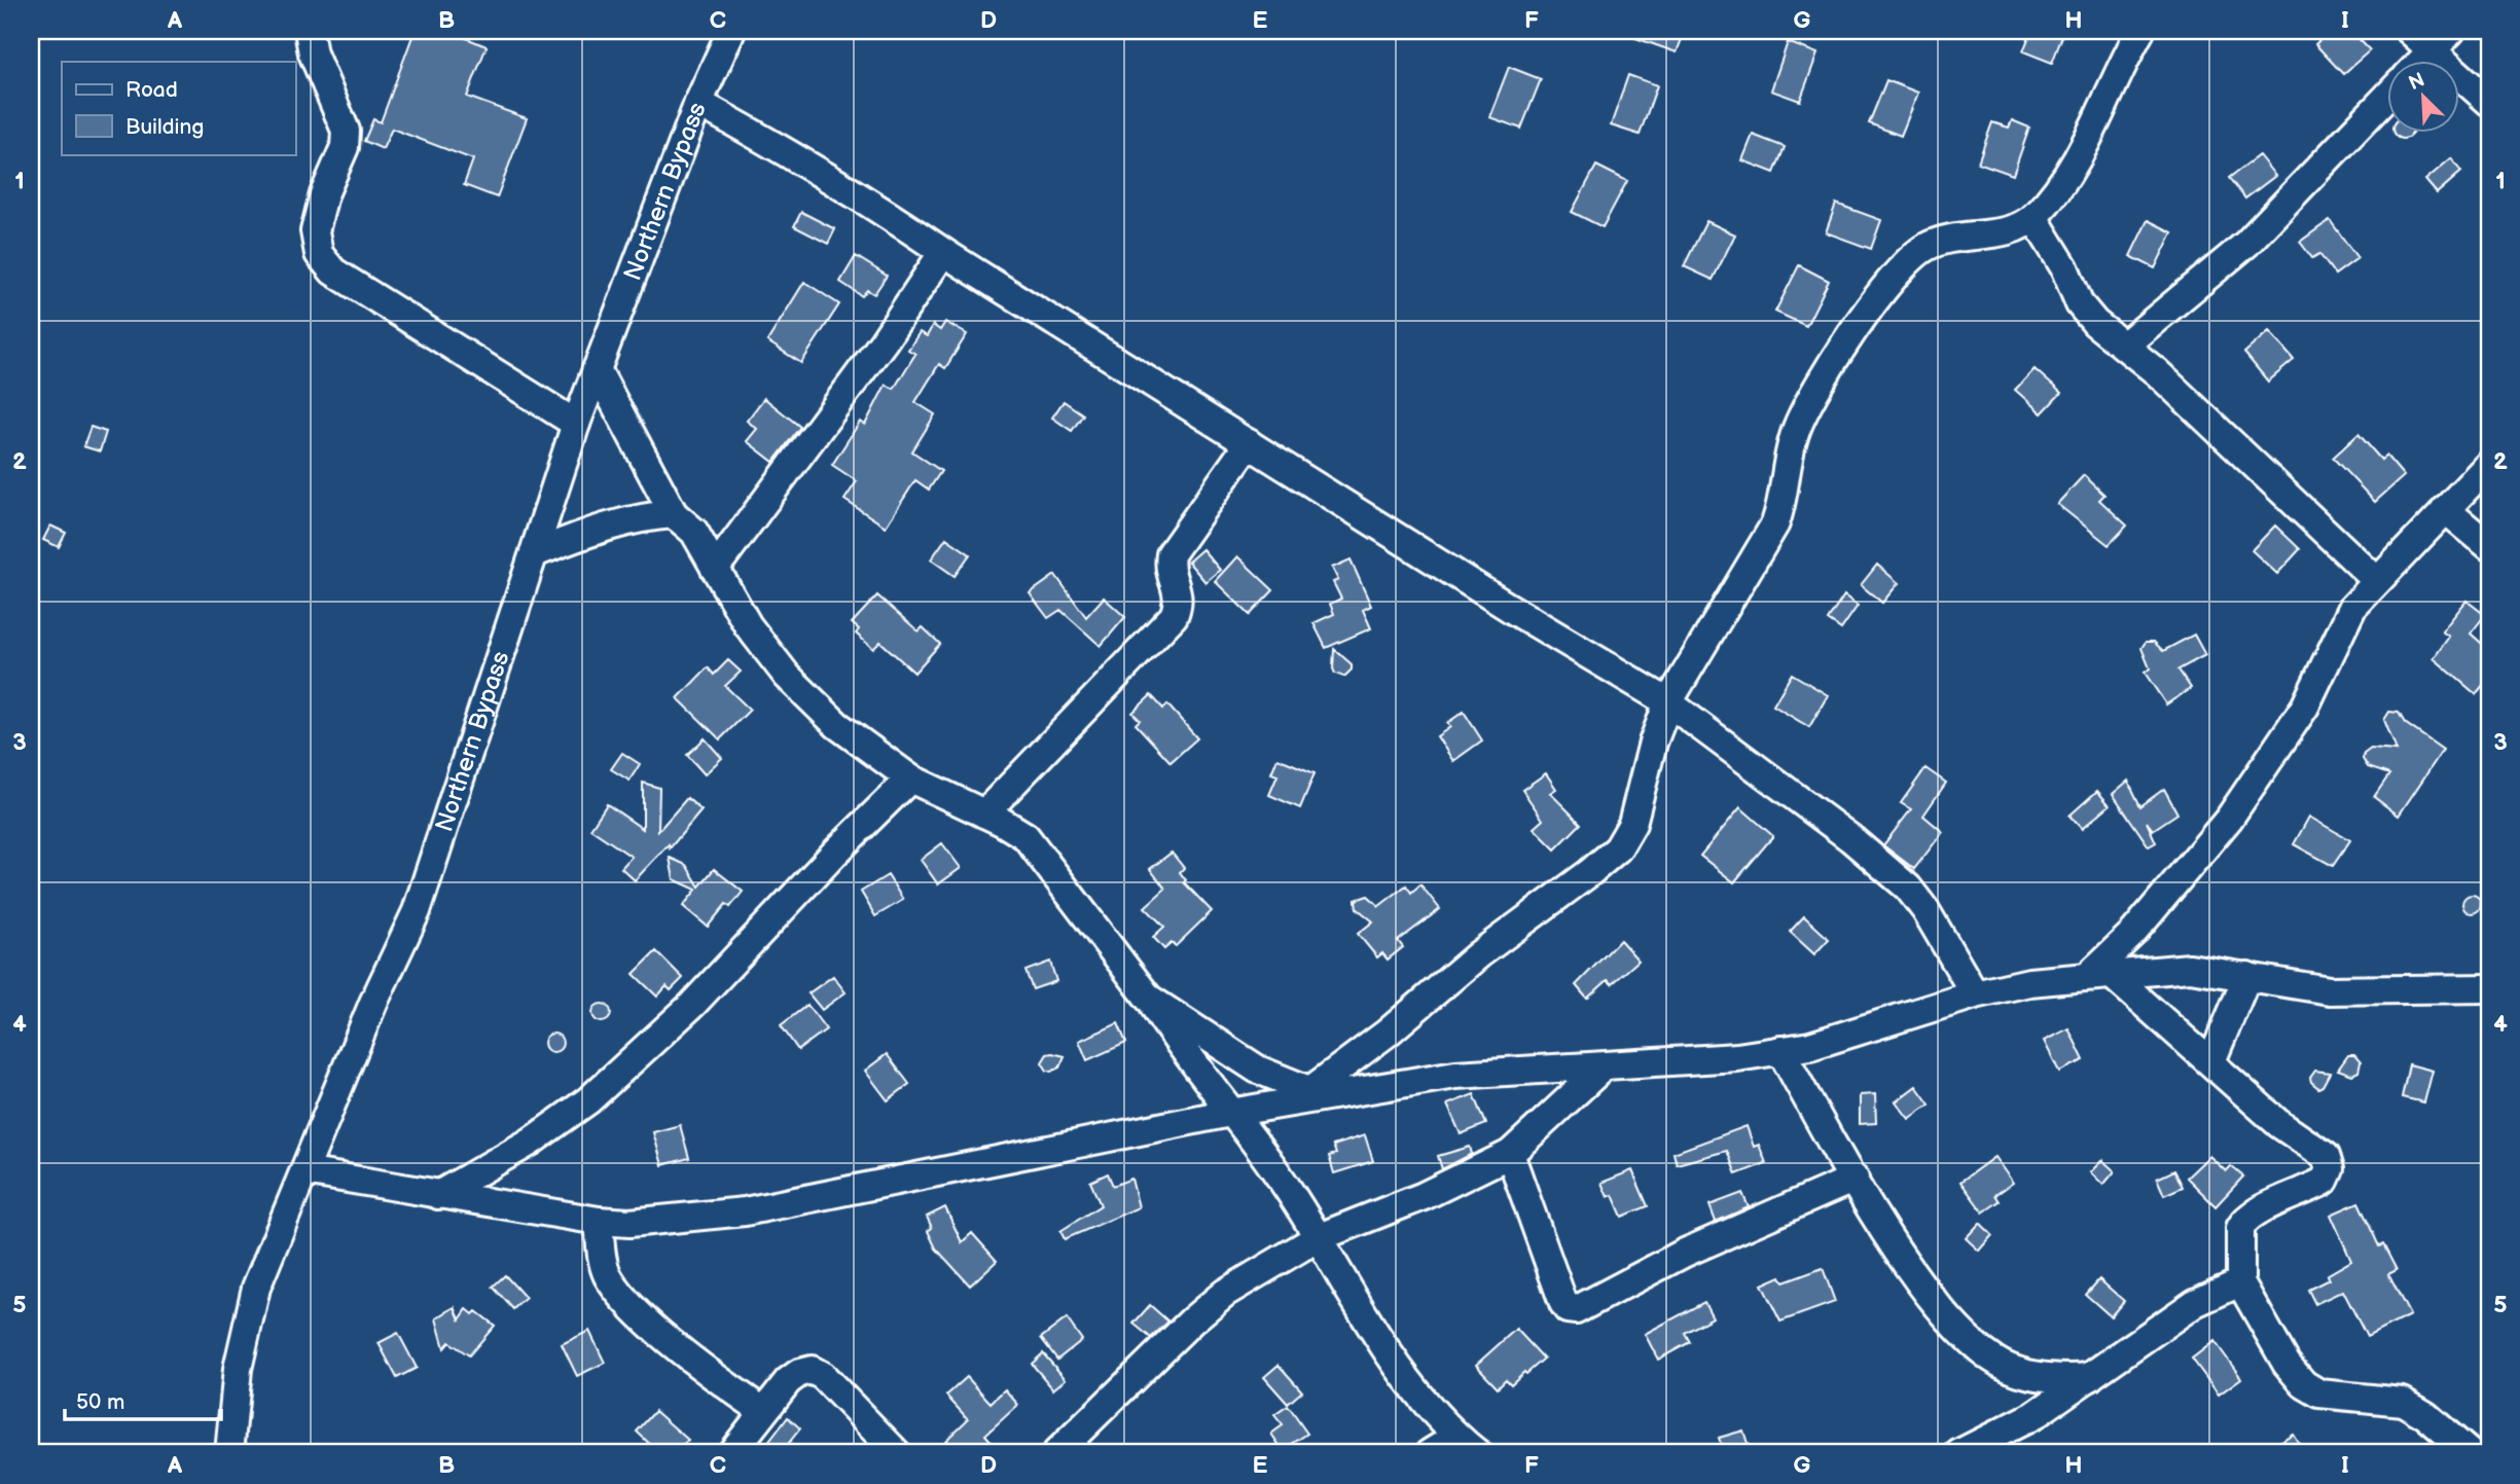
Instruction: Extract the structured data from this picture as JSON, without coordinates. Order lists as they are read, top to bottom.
{
  "streets": {
    "street": ["Northern Bypass"]
  },
  "legend": ["Road", "Building"],
  "scale_bar": "50 m",
  "north": "top left",
  "grid": {
    "columns": [
      "A",
      "B",
      "C",
      "D",
      "E",
      "F",
      "G",
      "H",
      "I"
    ],
    "rows": [
      "1",
      "2",
      "3",
      "4",
      "5"
    ]
  }
}
